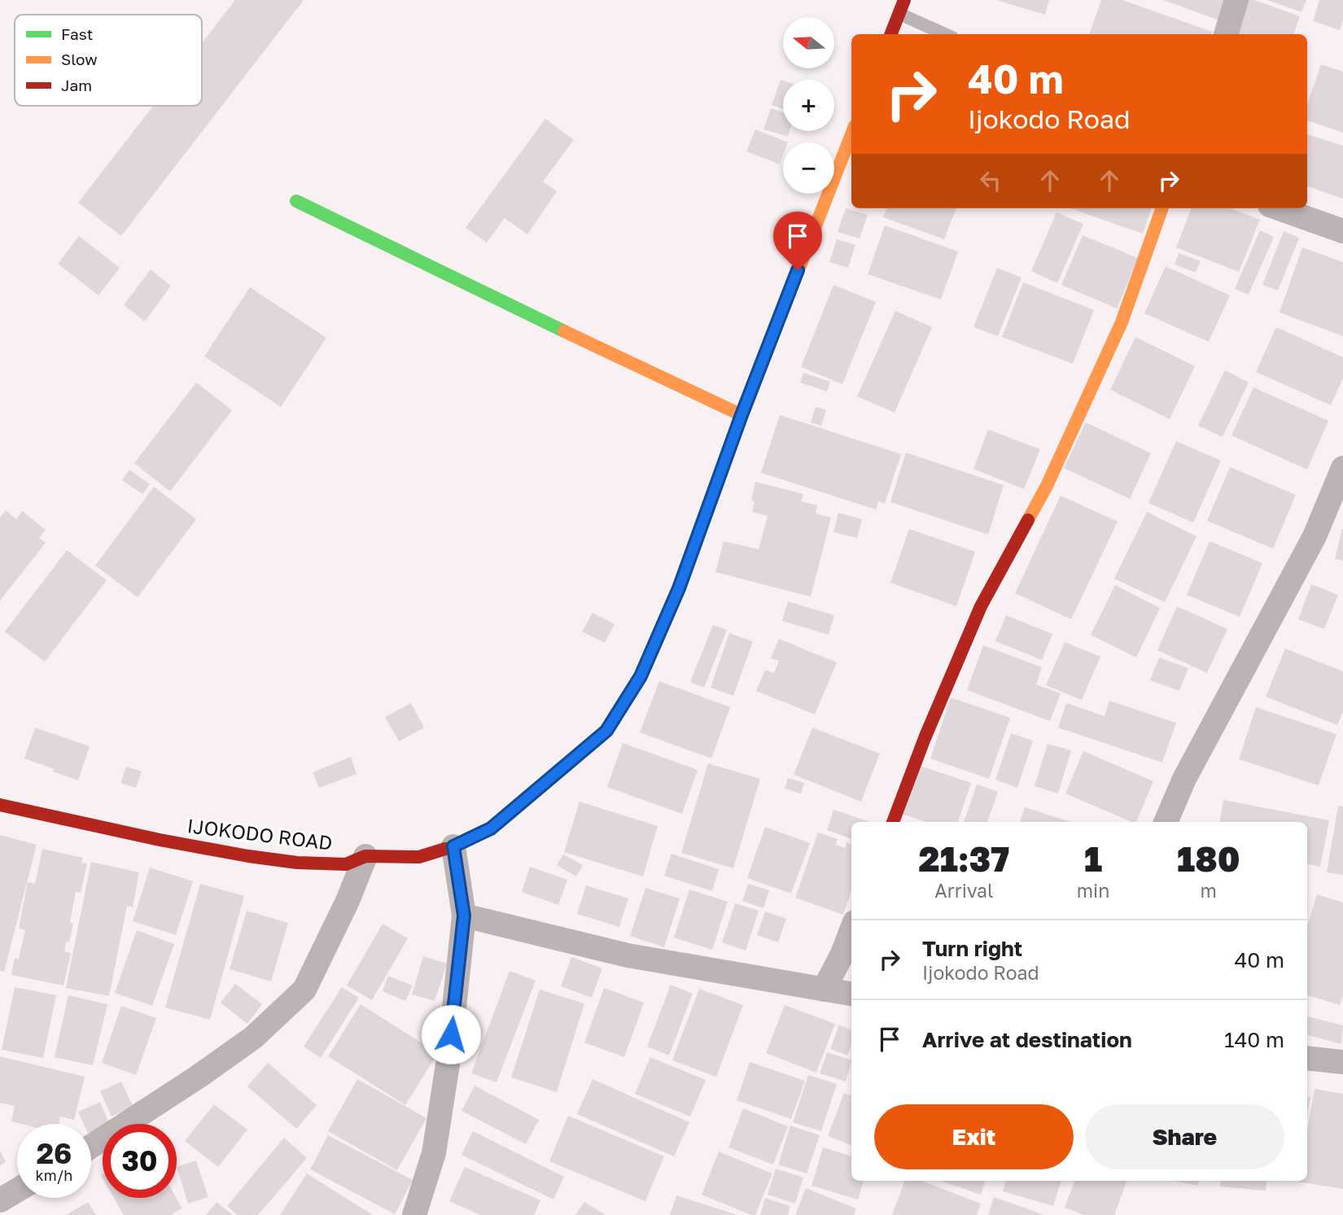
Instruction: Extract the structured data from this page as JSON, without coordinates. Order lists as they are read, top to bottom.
{
  "streets": {
    "main road": ["IJOKODO ROAD"]
  },
  "legend": ["Fast", "Slow", "Jam"],
  "north": "left",
  "page": {
    "map_buttons": ["+", "−"],
    "turn": ["40 m", "Ijokodo Road"],
    "eta": [
      "21:37",
      "Arrival",
      "1",
      "min",
      "180",
      "m"
    ],
    "list": [
      {
        "name": "Turn right",
        "note": "Ijokodo Road",
        "value": "40 m"
      },
      {
        "name": "Arrive at destination",
        "value": "140 m"
      }
    ],
    "buttons": ["Exit", "Share"],
    "speed": "26 km/h",
    "limit": "30"
  }
}
